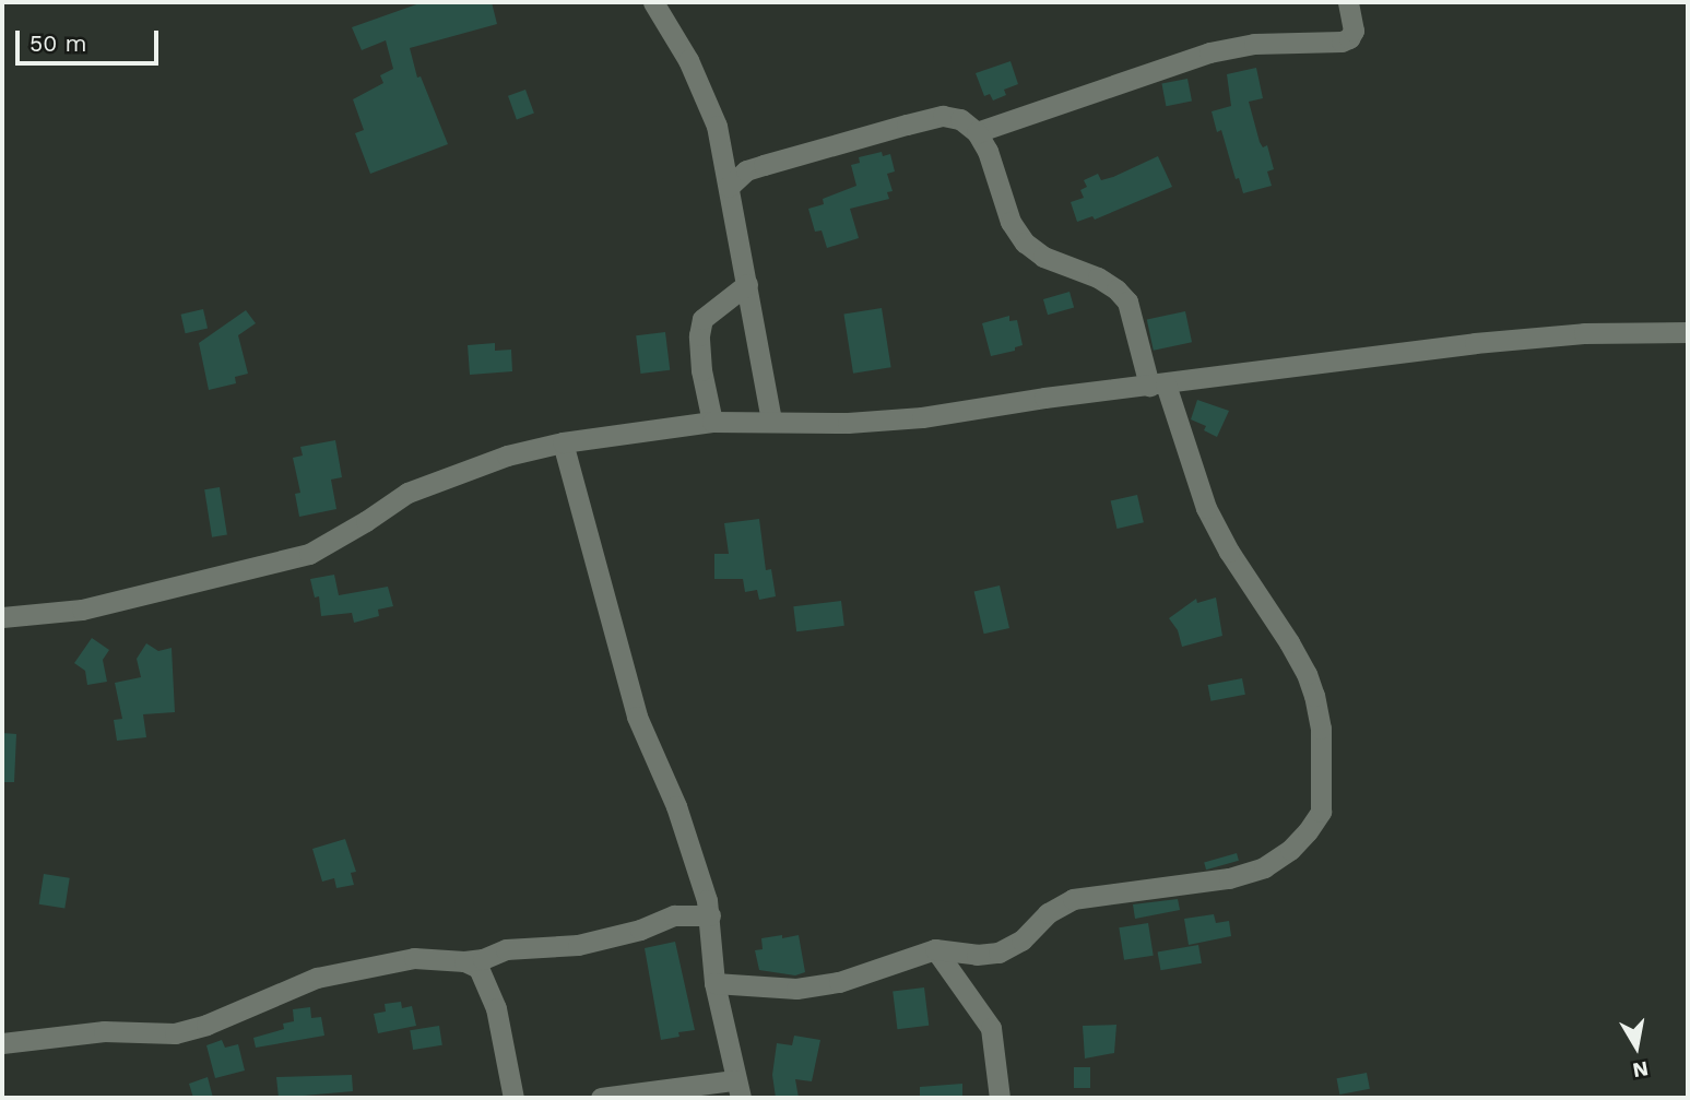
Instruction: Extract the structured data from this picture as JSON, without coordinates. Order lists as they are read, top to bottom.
{
  "scale_bar": "50 m",
  "north": "bottom"
}
